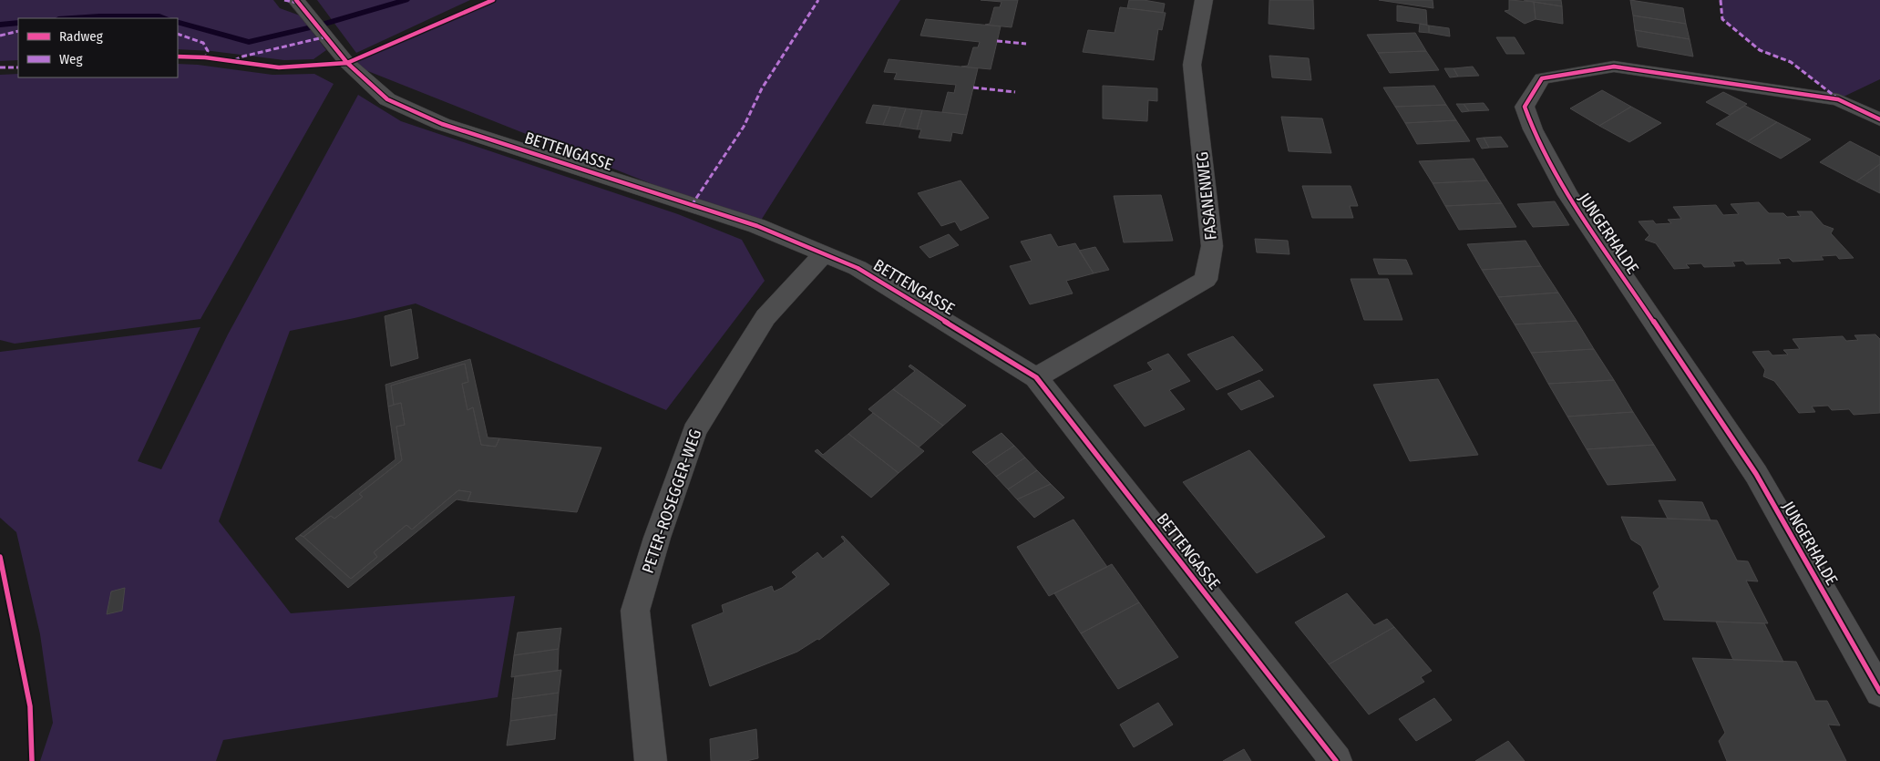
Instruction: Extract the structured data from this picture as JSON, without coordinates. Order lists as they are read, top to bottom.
{
  "streets": {
    "street": [
      "BETTENGASSE",
      "FASANENWEG",
      "JUNGERHALDE",
      "PETER-ROSEGGER-WEG"
    ]
  },
  "crossings": [
    ["BETTENGASSE", "FASANENWEG"],
    ["BETTENGASSE", "PETER-ROSEGGER-WEG"]
  ],
  "legend": ["Radweg", "Weg"]
}
